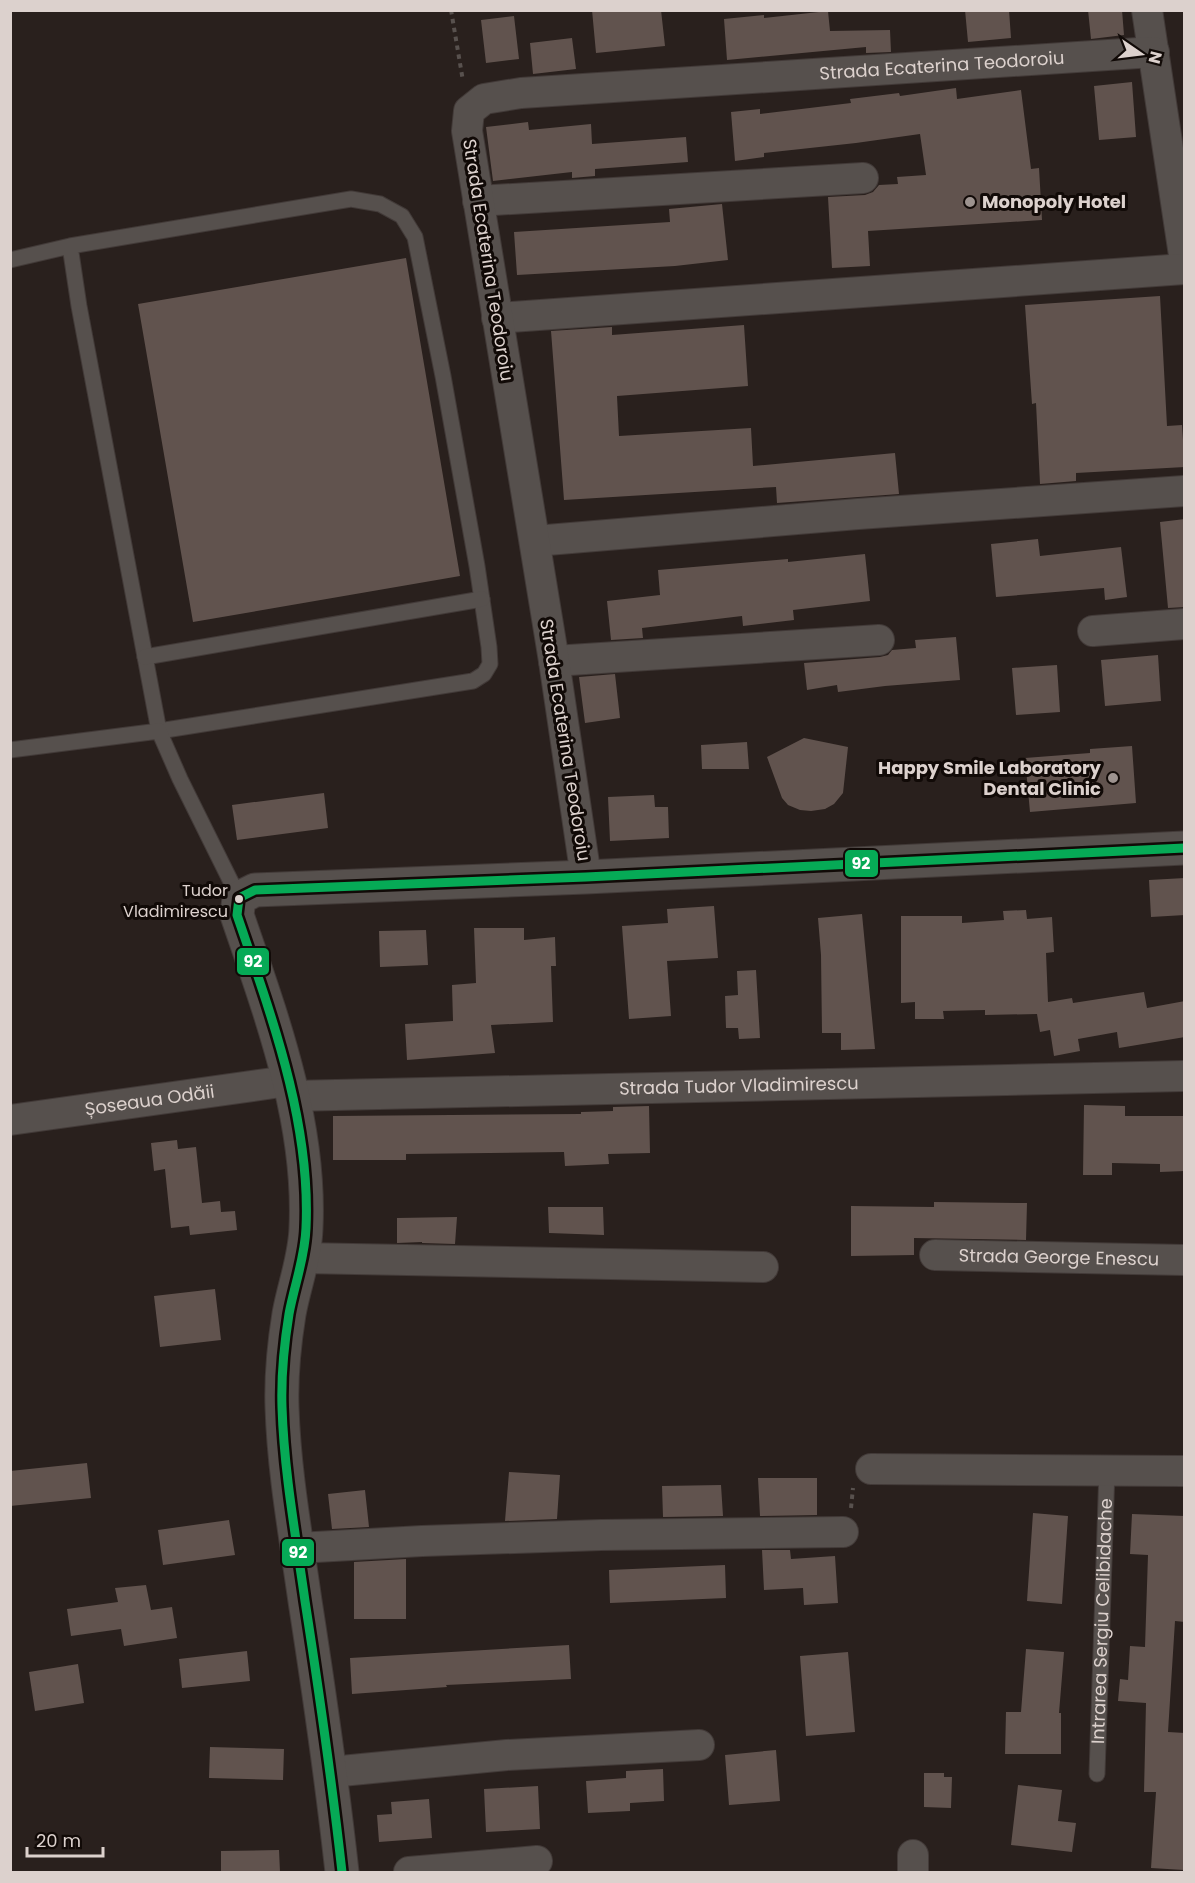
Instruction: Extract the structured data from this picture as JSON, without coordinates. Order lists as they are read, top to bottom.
{
  "streets": {
    "street": [
      "Strada Ecaterina Teodoroiu",
      "Strada Tudor Vladimirescu",
      "Șoseaua Odăii",
      "Strada George Enescu"
    ],
    "lane": ["Intrarea Sergiu Celibidache"]
  },
  "crossings": [
    ["Strada Tudor Vladimirescu", "Șoseaua Odăii"]
  ],
  "places": ["Monopoly Hotel", "Happy Smile Laboratory Dental Clinic", "Tudor Vladimirescu"],
  "lines": ["transit line 92"],
  "scale_bar": "20 m",
  "north": "right"
}
